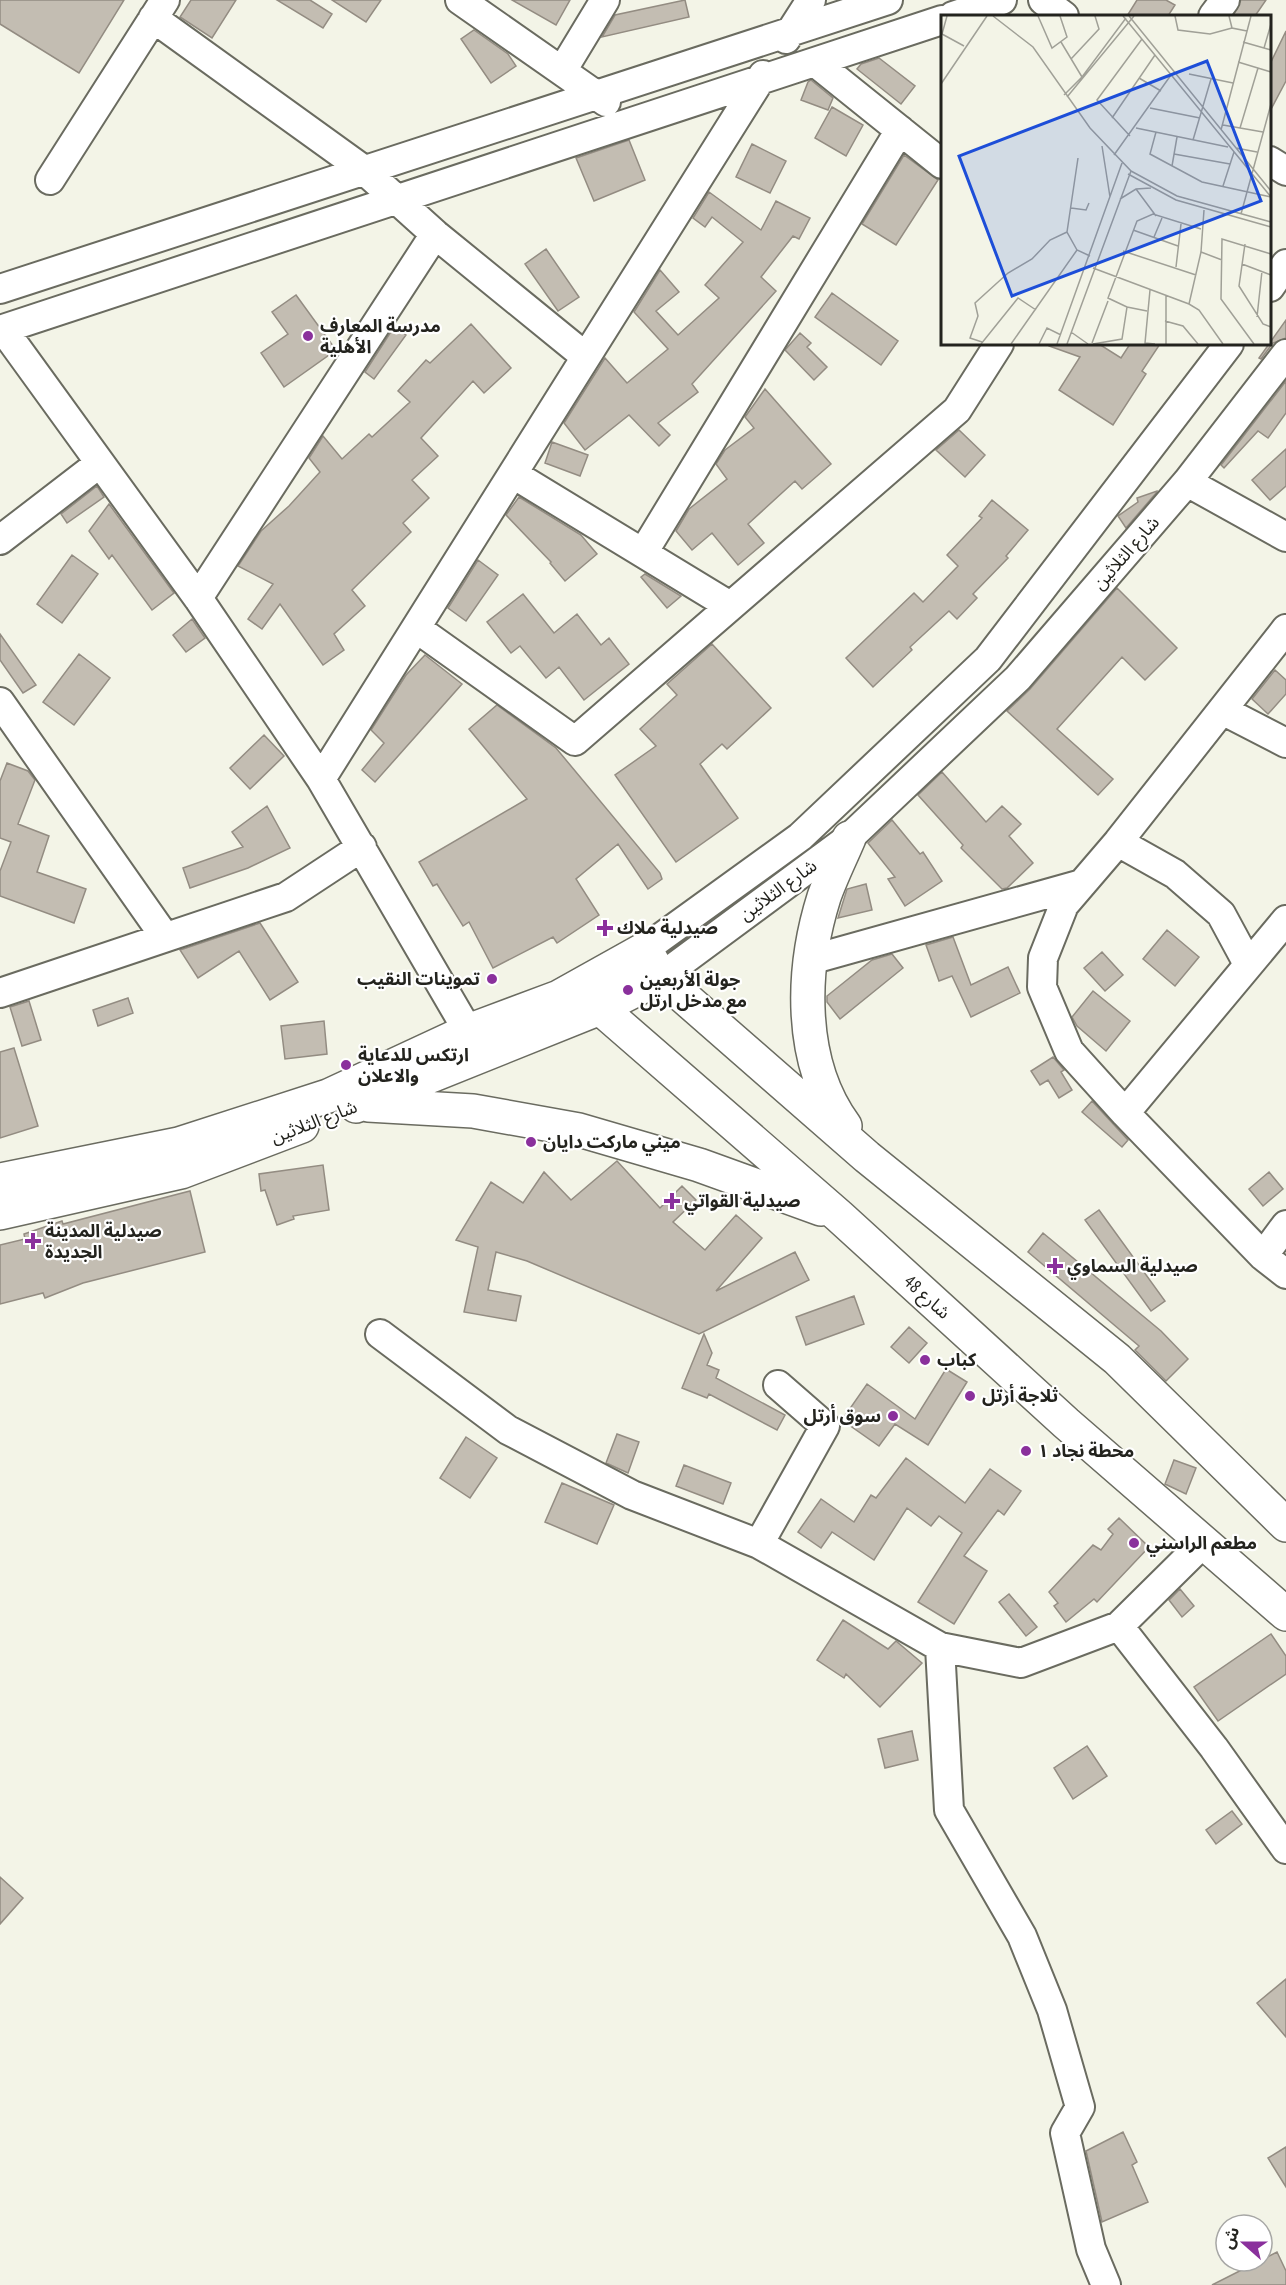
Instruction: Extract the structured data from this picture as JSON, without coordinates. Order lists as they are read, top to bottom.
{
  "streets": {
    "main road": ["شارع الثلاثين", "شارع 48"]
  },
  "crossings": [
    ["شارع الثلاثين", "شارع 48"]
  ],
  "places": {
    "other": [
      "مدرسة المعارف الأهلية",
      "تموينات النقيب",
      "جولة الأربعين مع مدخل ارتل",
      "ارتكس للدعاية والاعلان",
      "ميني ماركت دايان",
      "كباب",
      "ثلاجة أرتل",
      "سوق أرتل",
      "محطة نجاد ١",
      "مطعم الراسني"
    ],
    "health": [
      "صيدلية ملاك",
      "صيدلية القواتي",
      "صيدلية المدينة الجديدة",
      "صيدلية السماوي"
    ]
  },
  "north": "left"
}
